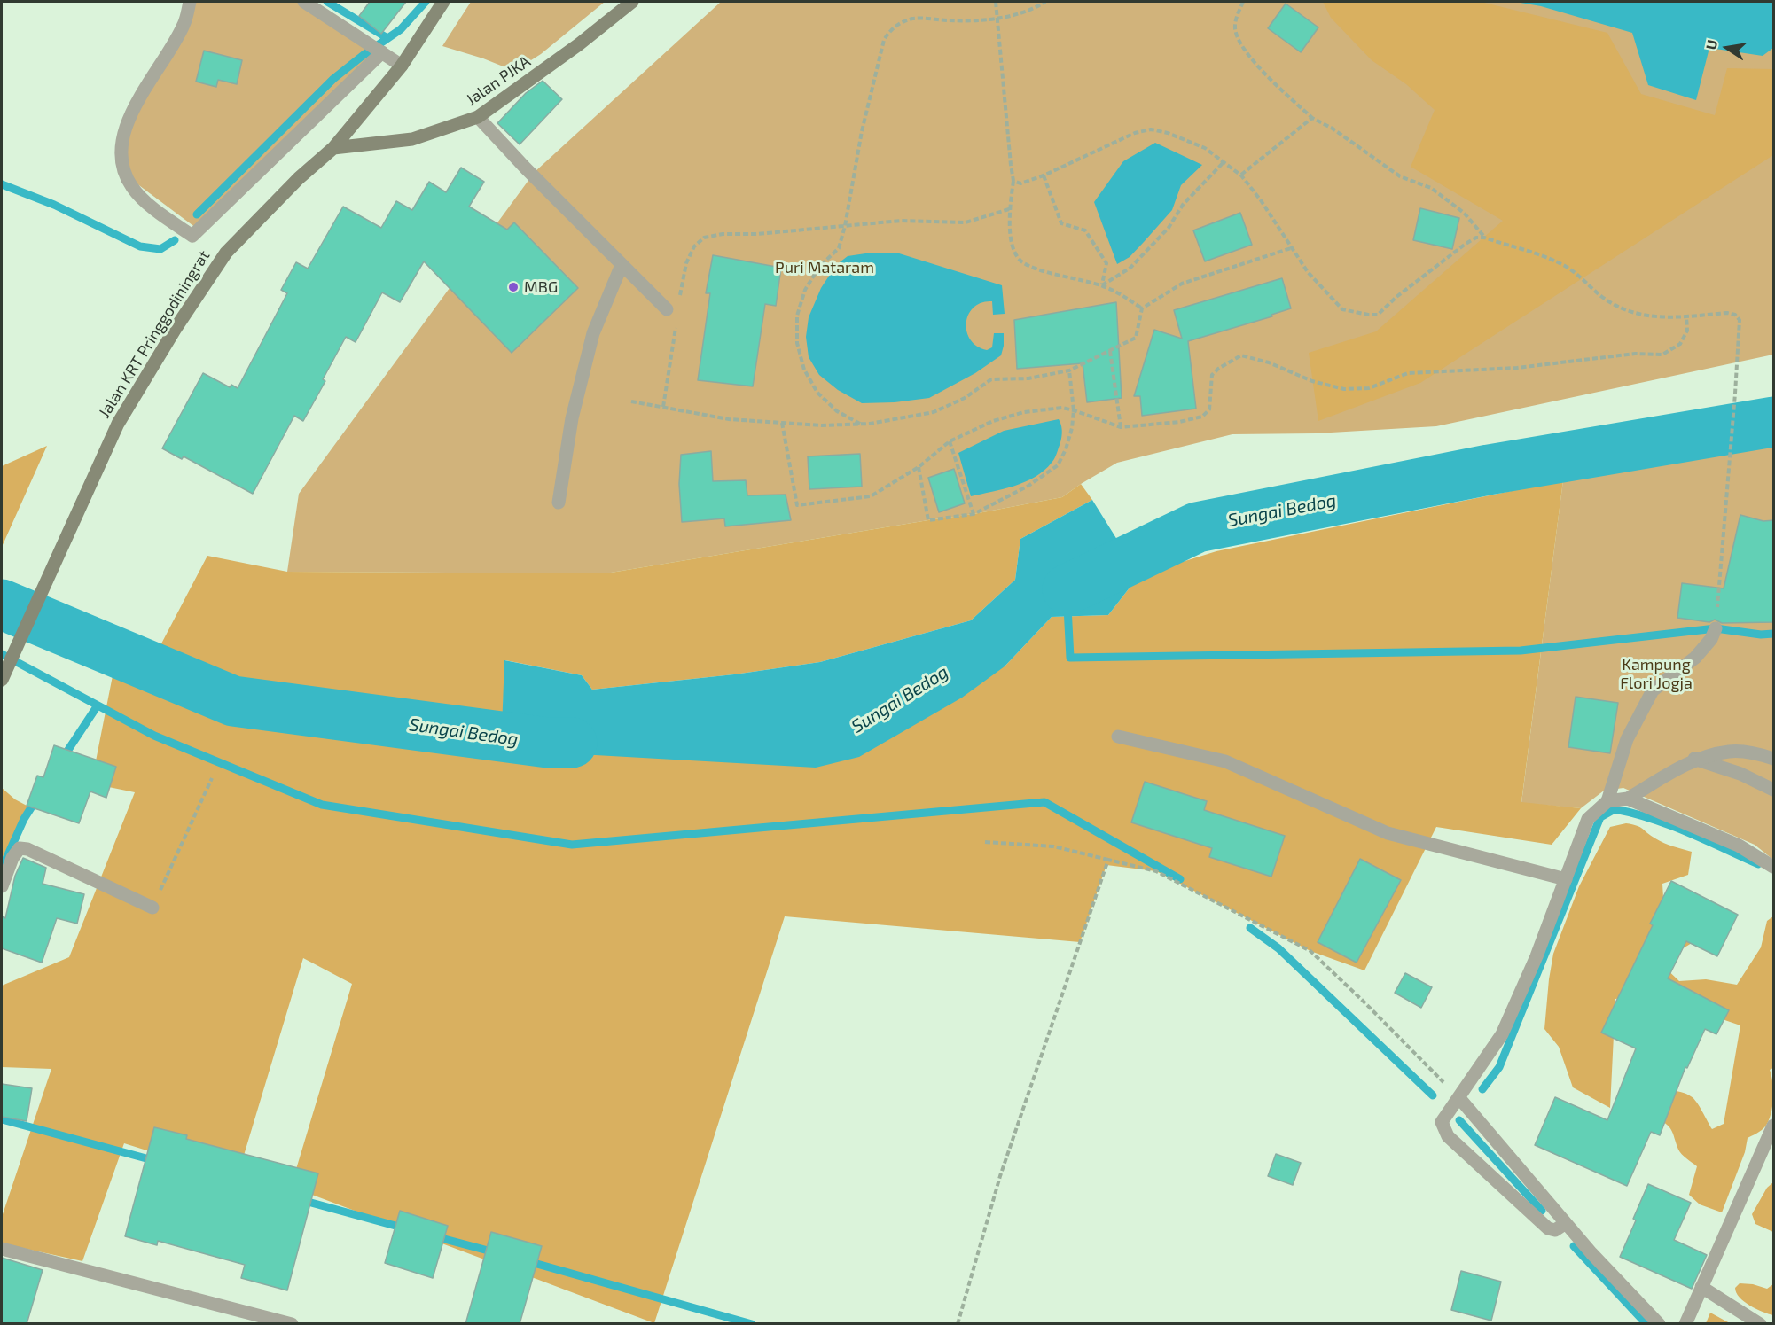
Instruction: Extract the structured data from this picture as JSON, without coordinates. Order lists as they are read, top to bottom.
{
  "streets": {
    "main road": ["Jalan PJKA", "Jalan KRT Pringgodiningrat"]
  },
  "crossings": [
    ["Jalan PJKA", "Jalan KRT Pringgodiningrat"]
  ],
  "water": ["Sungai Bedog"],
  "parks": ["Puri Mataram", "Kampung Flori Jogja"],
  "places": ["MBG"],
  "north": "left"
}
